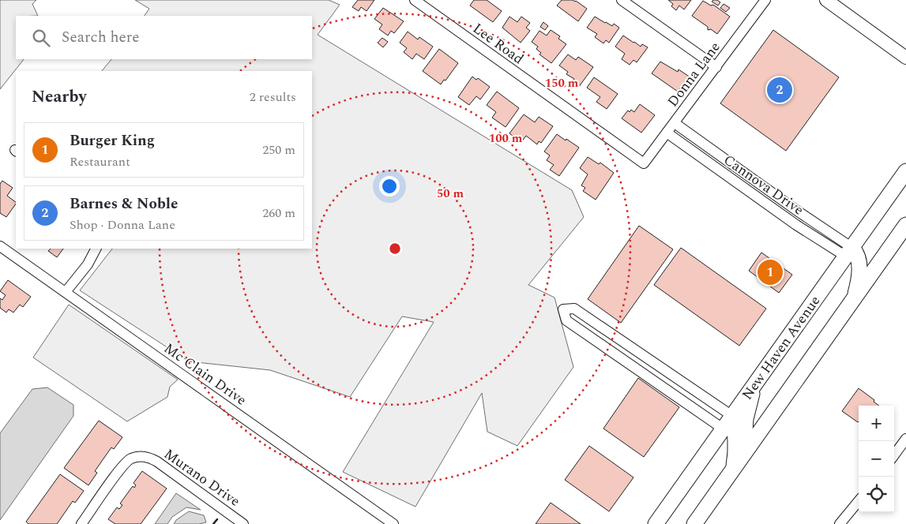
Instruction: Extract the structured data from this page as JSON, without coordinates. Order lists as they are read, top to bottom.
{
  "streets": {
    "main road": ["New Haven Avenue"],
    "street": [
      "Lee Road",
      "Donna Lane",
      "Cannova Drive",
      "Mc Clain Drive",
      "Murano Drive"
    ]
  },
  "crossings": [
    ["Lee Road", "Donna Lane"],
    ["Donna Lane", "Cannova Drive"],
    ["Cannova Drive", "New Haven Avenue"]
  ],
  "page": {
    "search": "Search here",
    "heading": ["Nearby", "2 results"],
    "pins": ["2", "1"],
    "list": [
      {
        "mark": "1",
        "name": "Burger King",
        "note": "Restaurant",
        "value": "250 m"
      },
      {
        "mark": "2",
        "name": "Barnes & Noble",
        "note": "Shop · Donna Lane",
        "value": "260 m"
      }
    ],
    "map_buttons": ["+", "−"]
  },
  "rings": ["150 m", "100 m", "50 m"]
}
